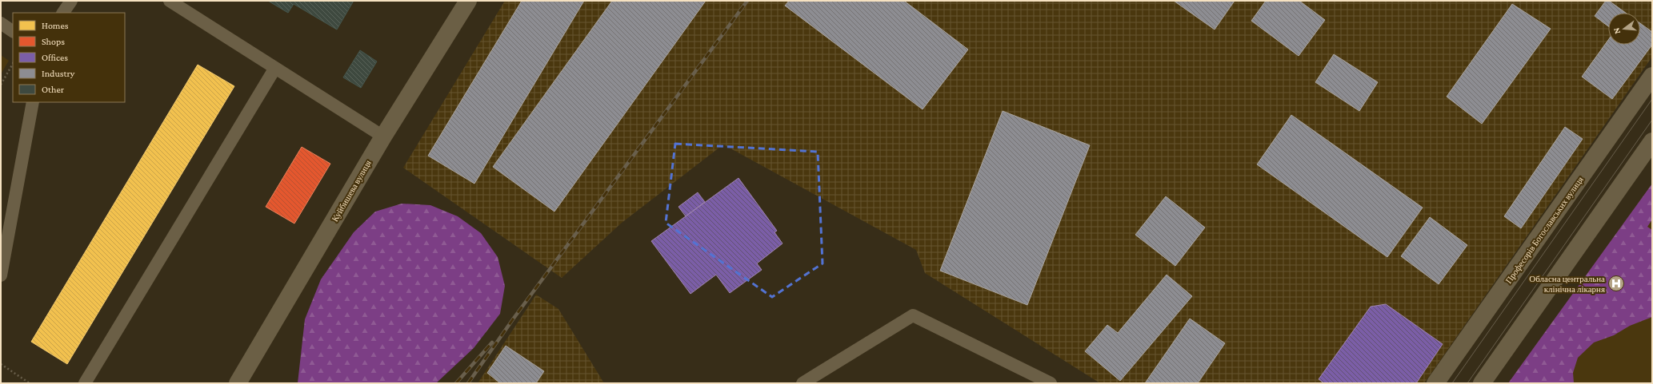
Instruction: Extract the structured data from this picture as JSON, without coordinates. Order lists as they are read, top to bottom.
{
  "streets": {
    "street": ["Куйбишева вулиця", "Професорів Богославських вулиця"]
  },
  "places": {
    "hospital": ["Обласна центральна клінічна лікарня"]
  },
  "legend": [
    "Homes",
    "Shops",
    "Offices",
    "Industry",
    "Other"
  ],
  "north": "left"
}
